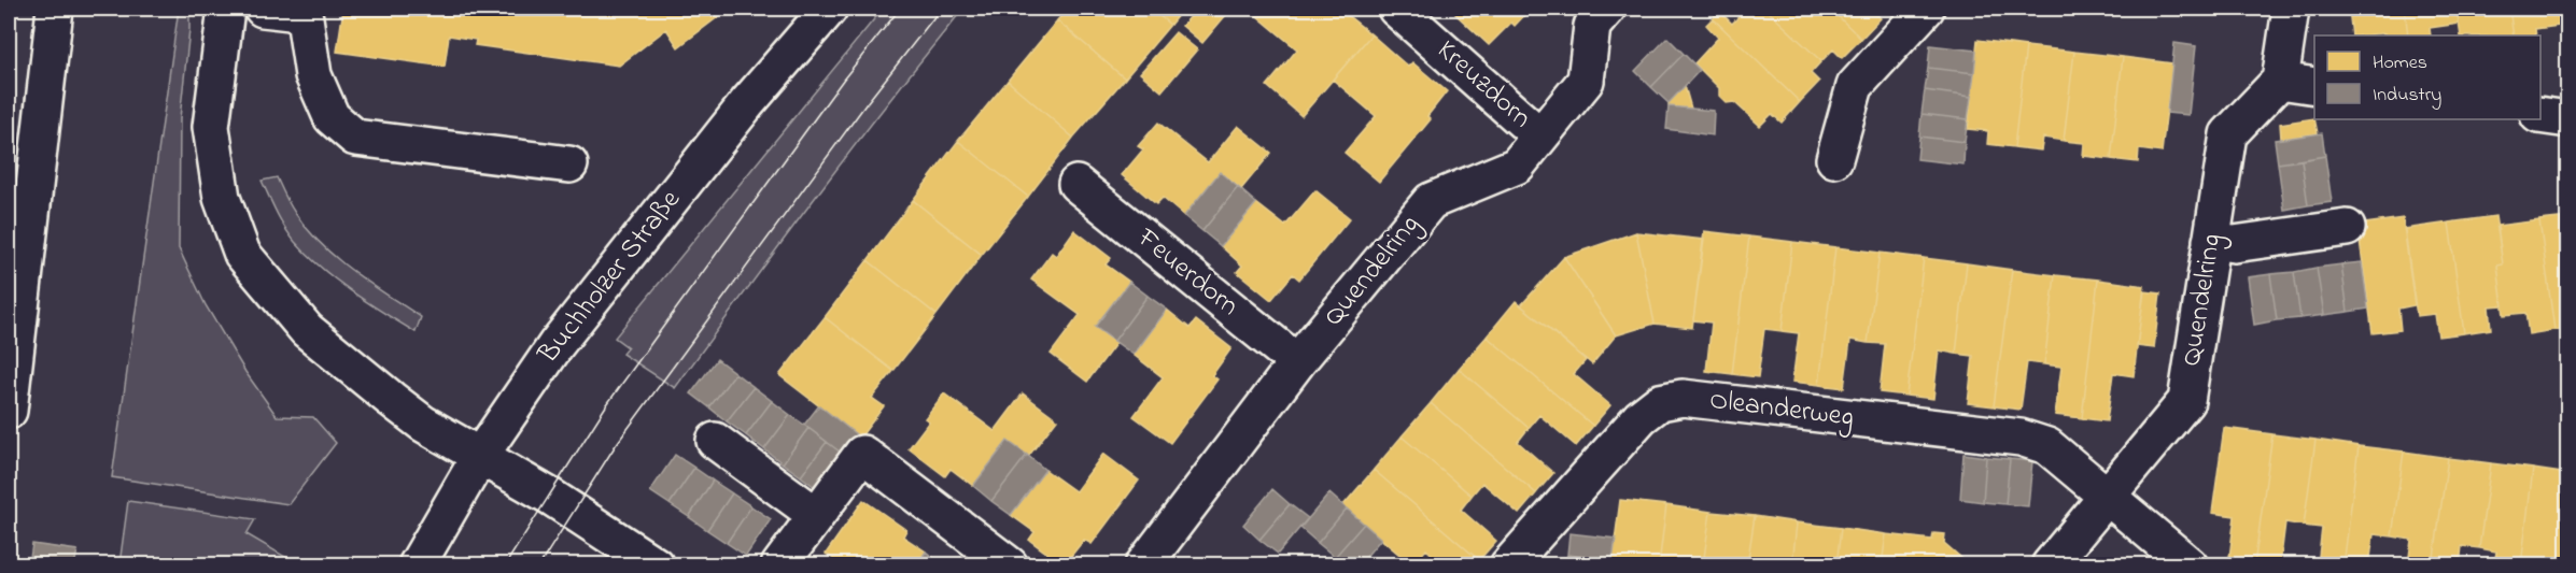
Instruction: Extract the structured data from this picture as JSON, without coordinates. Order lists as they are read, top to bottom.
{
  "streets": {
    "street": [
      "Kreuzdorn",
      "Quendelring",
      "Feuerdorn",
      "Buchholzer Straße",
      "Oleanderweg"
    ]
  },
  "crossings": [
    ["Kreuzdorn", "Quendelring"],
    ["Quendelring", "Feuerdorn"],
    ["Quendelring", "Oleanderweg"]
  ],
  "legend": ["Homes", "Industry"]
}
